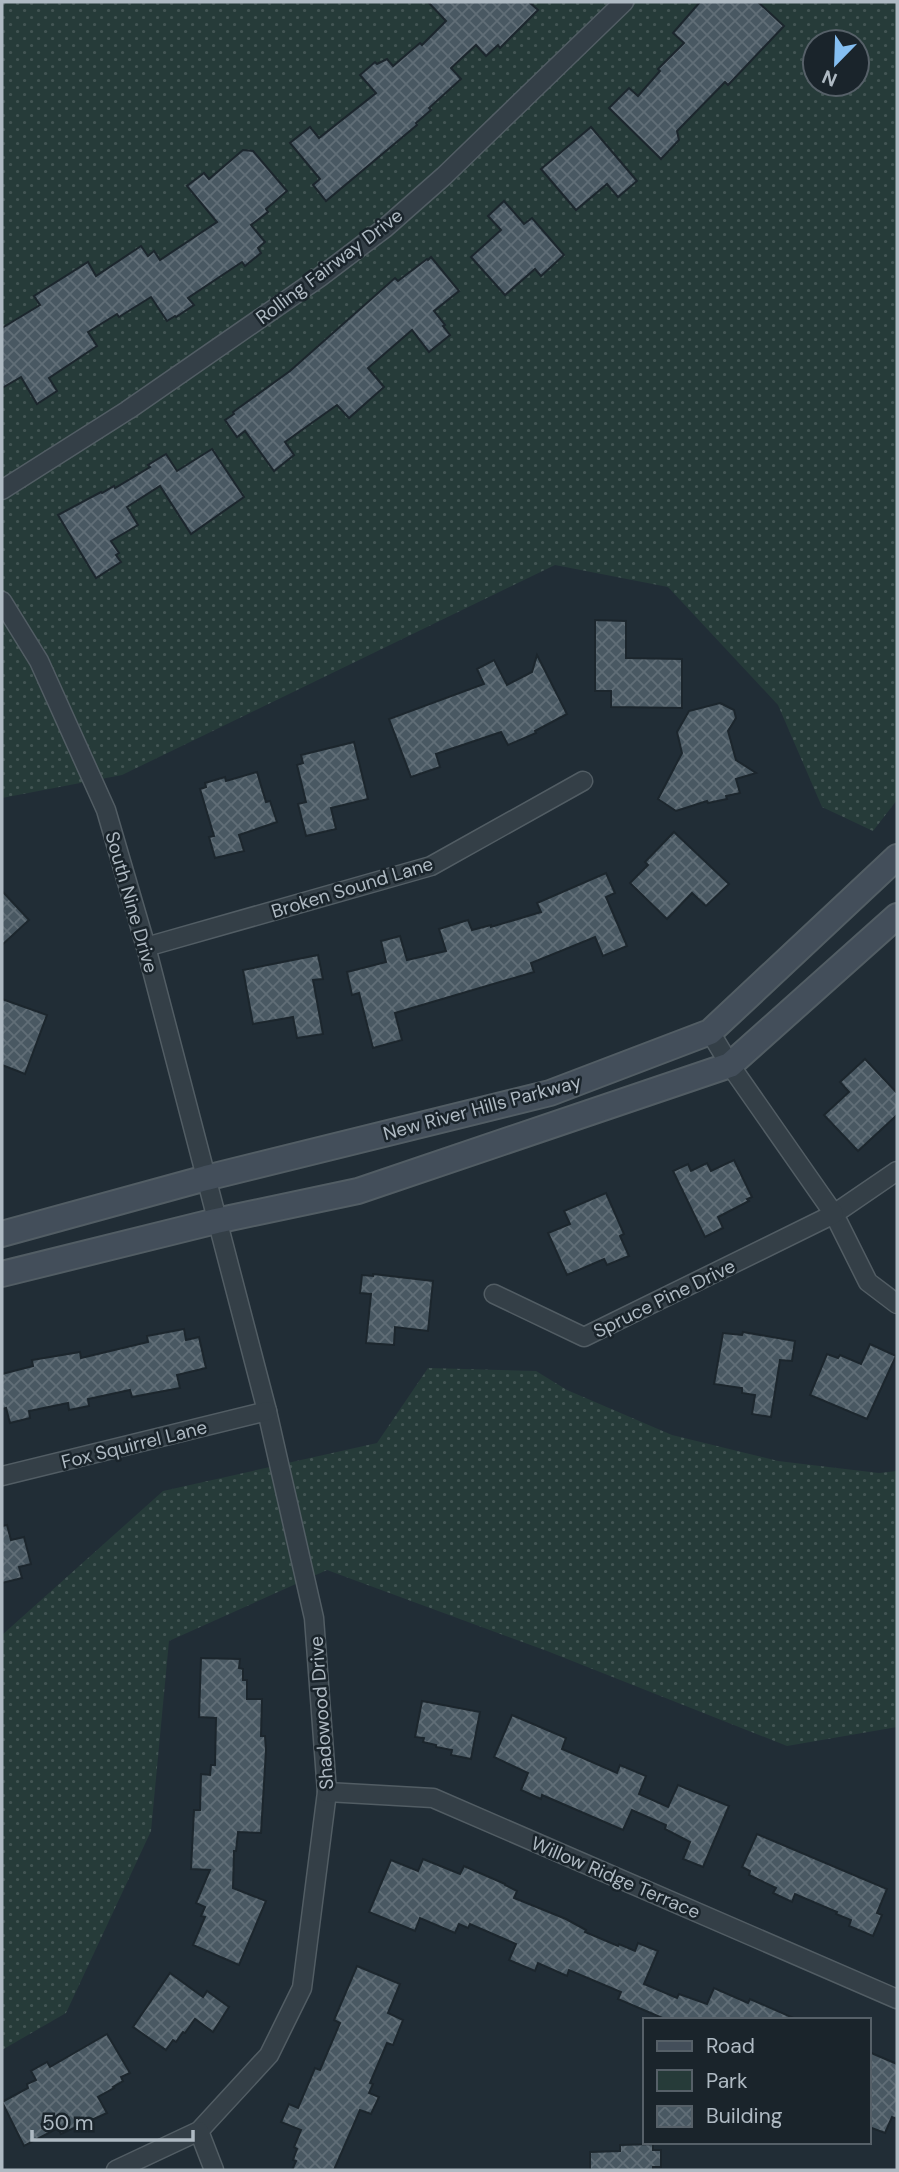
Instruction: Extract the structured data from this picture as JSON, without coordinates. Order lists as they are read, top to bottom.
{
  "streets": {
    "street": [
      "Rolling Fairway Drive",
      "Broken Sound Lane",
      "South Nine Drive",
      "New River Hills Parkway",
      "Spruce Pine Drive",
      "Fox Squirrel Lane",
      "Shadowood Drive",
      "Willow Ridge Terrace"
    ]
  },
  "crossings": [
    ["Broken Sound Lane", "South Nine Drive"],
    ["South Nine Drive", "New River Hills Parkway"],
    ["South Nine Drive", "Shadowood Drive"],
    ["New River Hills Parkway", "Shadowood Drive"],
    ["Fox Squirrel Lane", "Shadowood Drive"],
    ["Shadowood Drive", "Willow Ridge Terrace"]
  ],
  "legend": ["Road", "Park", "Building"],
  "scale_bar": "50 m",
  "north": "bottom left"
}
